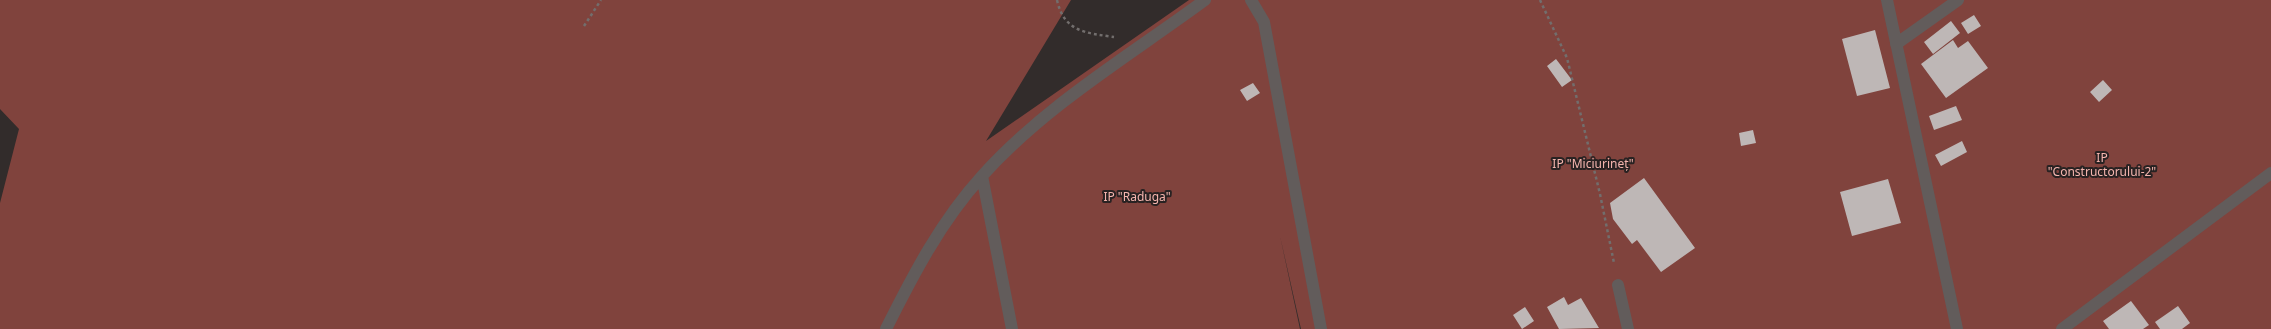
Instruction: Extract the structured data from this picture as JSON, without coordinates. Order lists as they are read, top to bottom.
{
  "parks": ["IP \"Constructorului-2\"", "IP \"Miciurineț\"", "IP \"Raduga\""]
}
